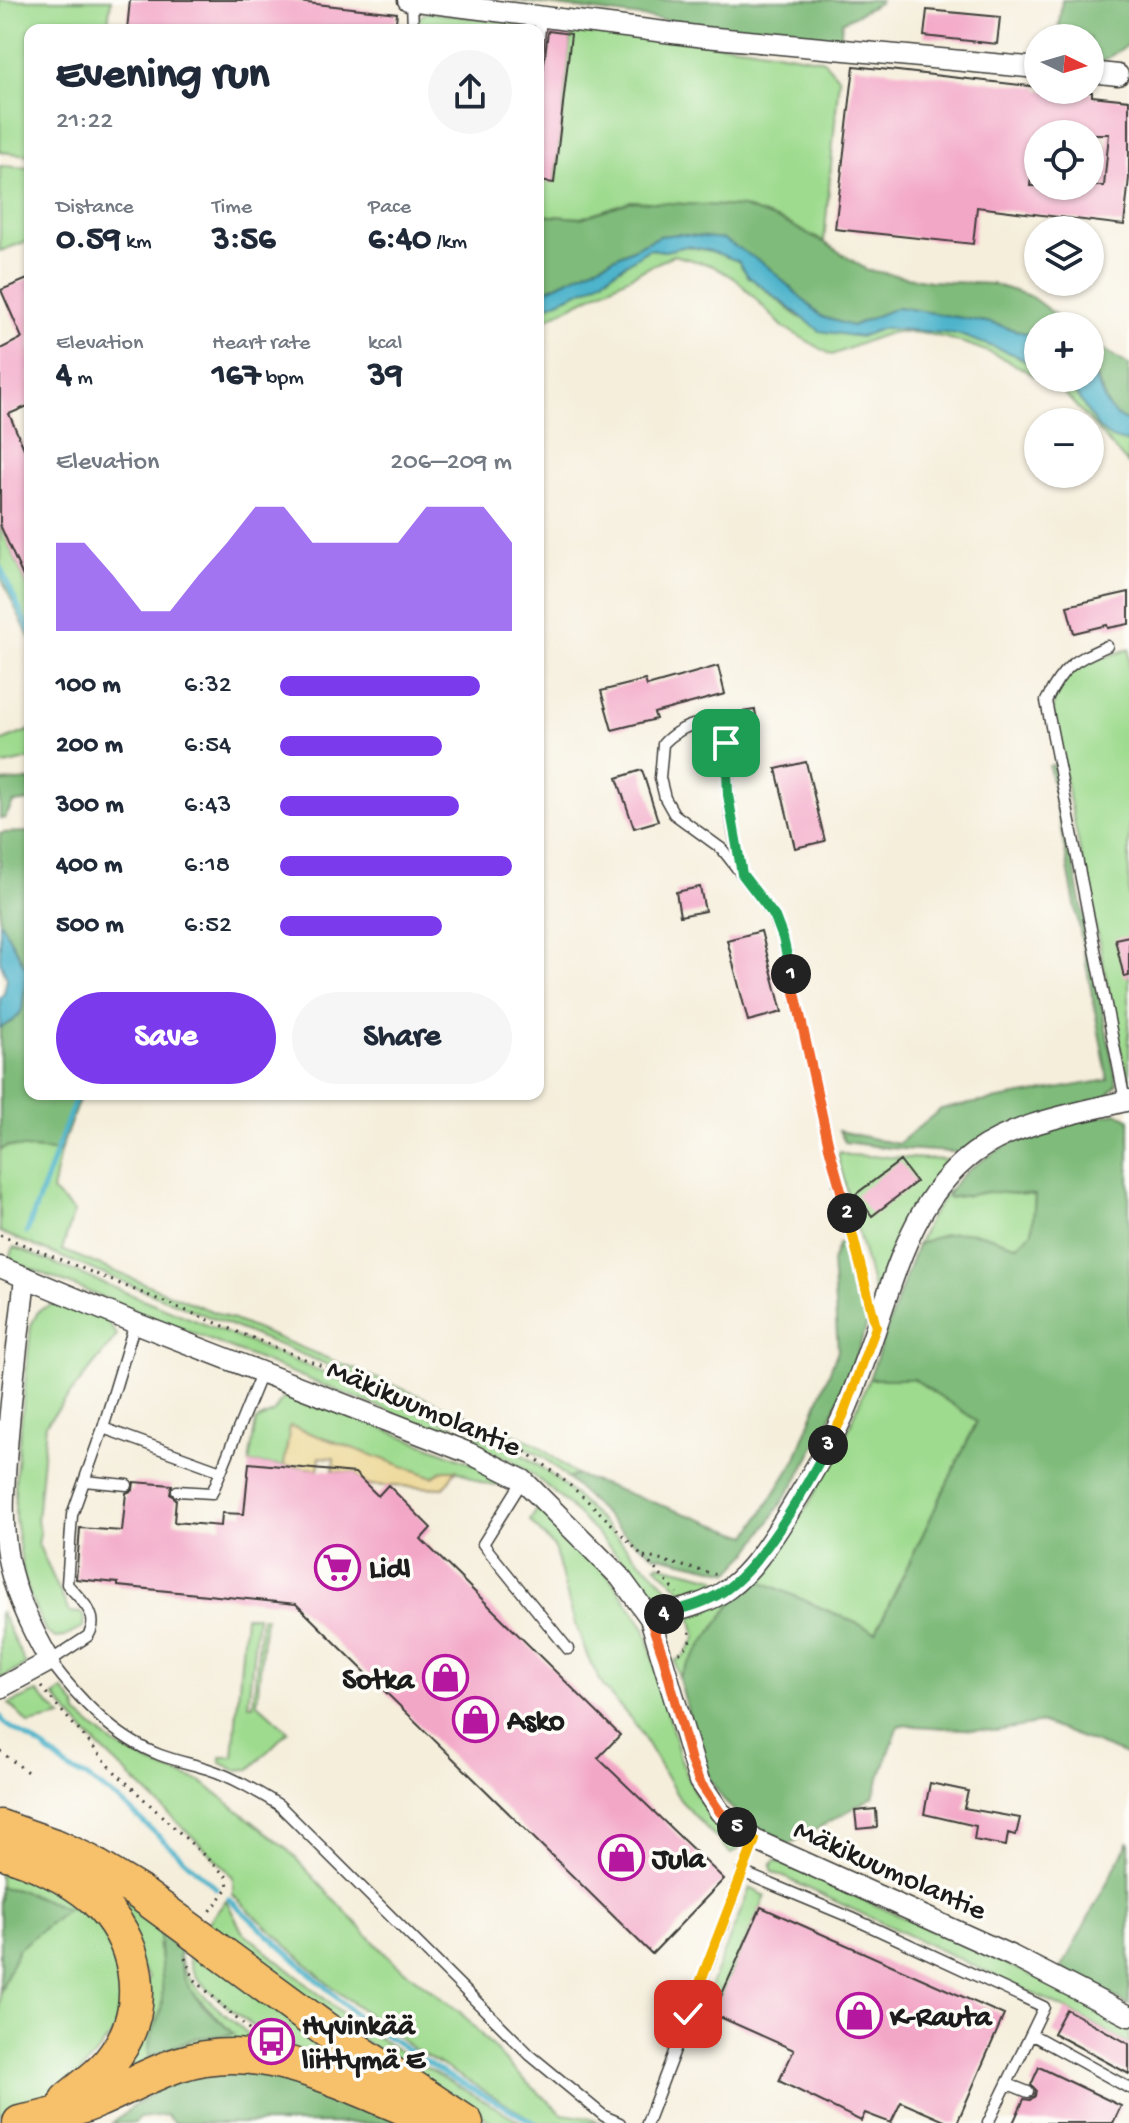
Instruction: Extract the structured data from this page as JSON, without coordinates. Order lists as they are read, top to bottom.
{
  "streets": {
    "street": ["Mäkikuumolantie"]
  },
  "places": {
    "supermarket": ["Lidl"],
    "shop": [
      "Sotka",
      "Asko",
      "Jula",
      "K-Rauta"
    ],
    "bus stop": ["Hyvinkää liittymä E"]
  },
  "north": "right",
  "page": {
    "map_buttons": ["+", "−"],
    "heading": ["Evening run", "21:22"],
    "stats": [
      ["Distance", "0.59 km"],
      ["Time", "3:56"],
      ["Pace", "6:40 /km"],
      ["Elevation", "4 m"],
      ["Heart rate", "167 bpm"],
      ["kcal", "39"]
    ],
    "chart": ["Elevation", "206–209 m"],
    "list": [
      {
        "name": "100 m",
        "note": "6:32"
      },
      {
        "name": "200 m",
        "note": "6:54"
      },
      {
        "name": "300 m",
        "note": "6:43"
      },
      {
        "name": "400 m",
        "note": "6:18"
      },
      {
        "name": "500 m",
        "note": "6:52"
      }
    ],
    "pins": [
      "1",
      "2",
      "3",
      "4",
      "5"
    ],
    "buttons": ["Save", "Share"]
  }
}
